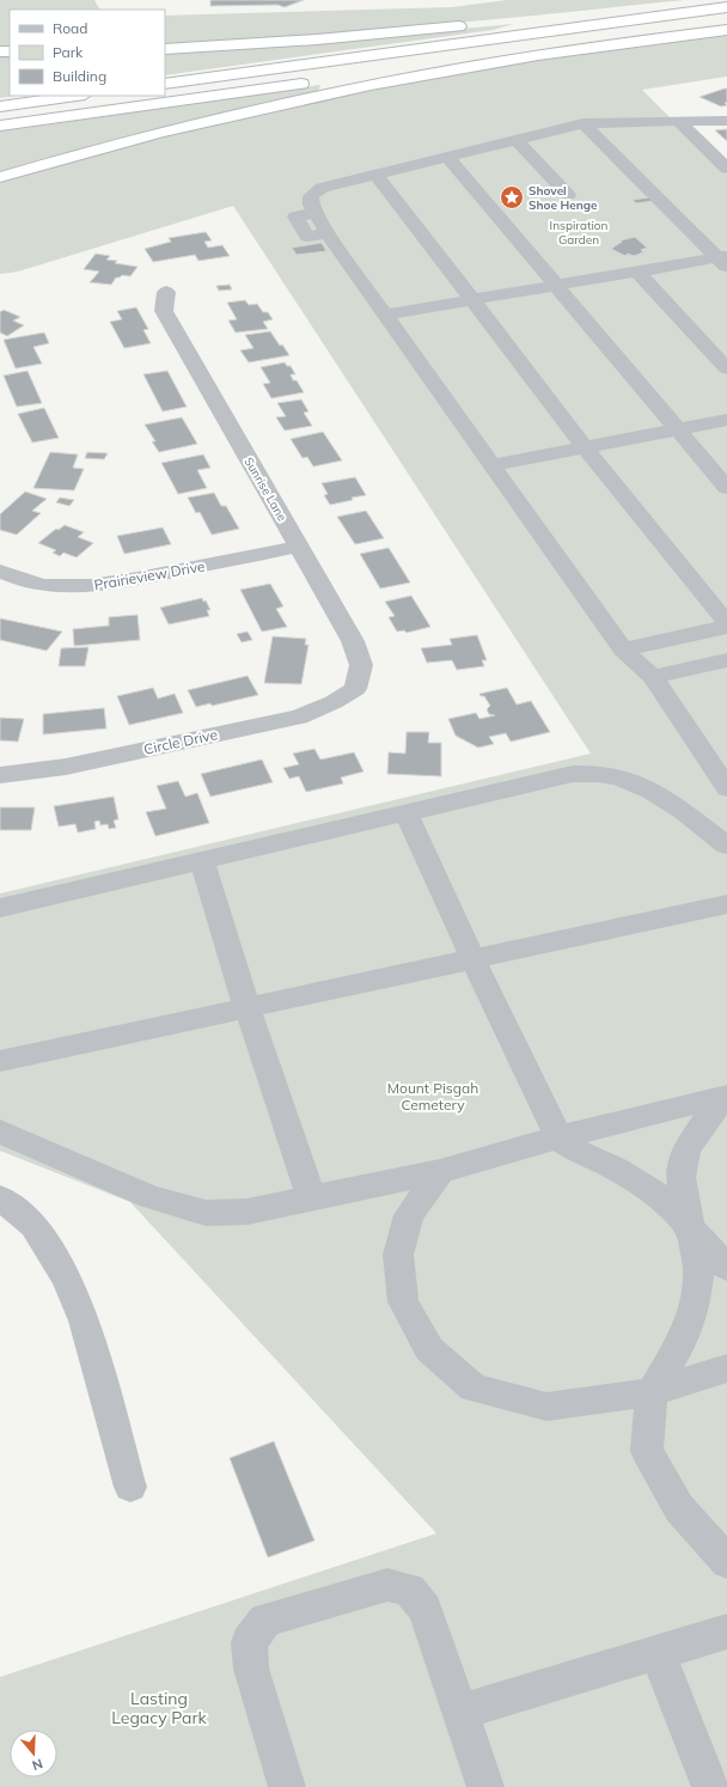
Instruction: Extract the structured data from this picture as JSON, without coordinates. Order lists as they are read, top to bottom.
{
  "streets": {
    "street": ["Sunrise Lane", "Prairieview Drive", "Circle Drive"]
  },
  "crossings": [
    ["Sunrise Lane", "Prairieview Drive"],
    ["Sunrise Lane", "Circle Drive"]
  ],
  "parks": ["Inspiration Garden", "Mount Pisgah Cemetery", "Lasting Legacy Park"],
  "places": {
    "place": ["Shovel Shoe Henge"]
  },
  "legend": ["Road", "Park", "Building"],
  "north": "bottom"
}
